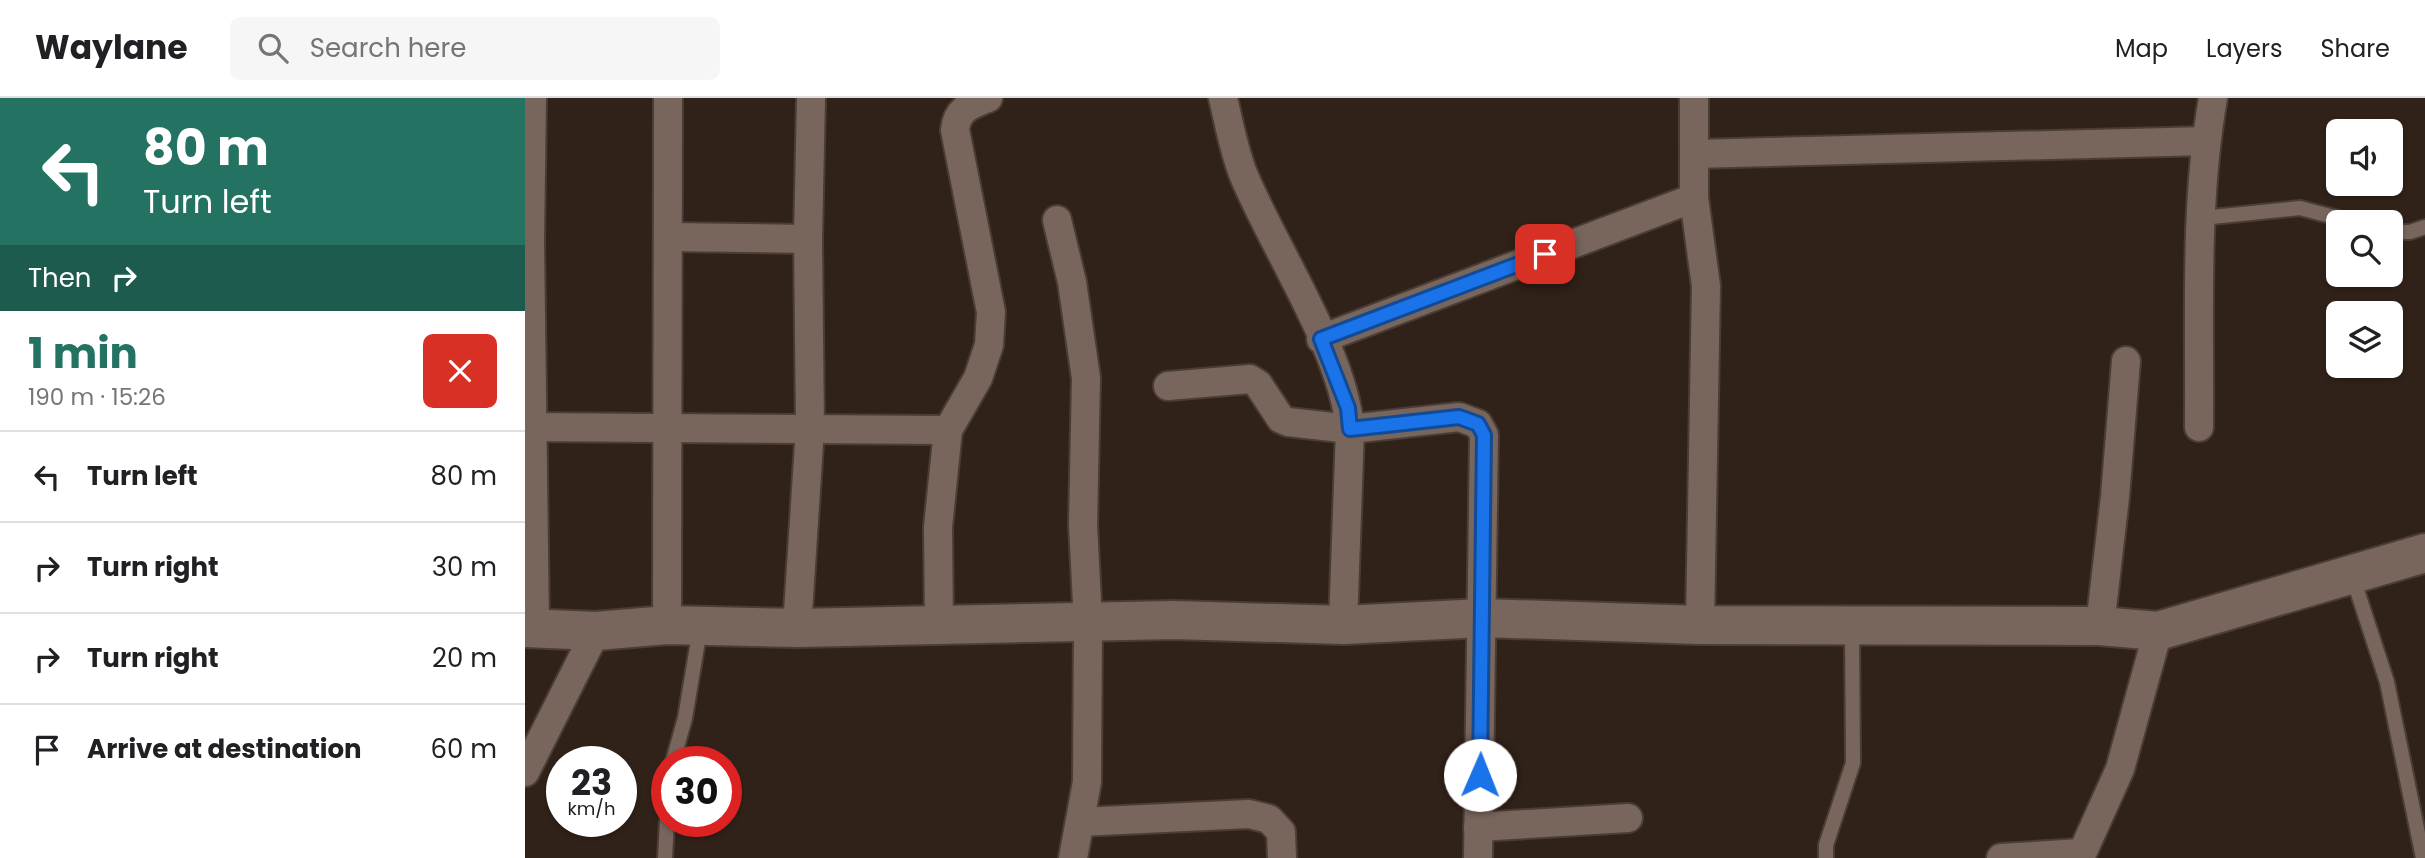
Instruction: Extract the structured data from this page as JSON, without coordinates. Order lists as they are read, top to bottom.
{
  "page": {
    "header": "Waylane",
    "search": "Search here",
    "nav": ["Map", "Layers", "Share"],
    "turn": ["80 m", "Turn left"],
    "then": "Then",
    "heading": ["1 min", "190 m · 15:26"],
    "list": [
      {
        "name": "Turn left",
        "value": "80 m"
      },
      {
        "name": "Turn right",
        "value": "30 m"
      },
      {
        "name": "Turn right",
        "value": "20 m"
      },
      {
        "name": "Arrive at destination",
        "value": "60 m"
      }
    ],
    "speed": "23 km/h",
    "limit": "30"
  }
}
